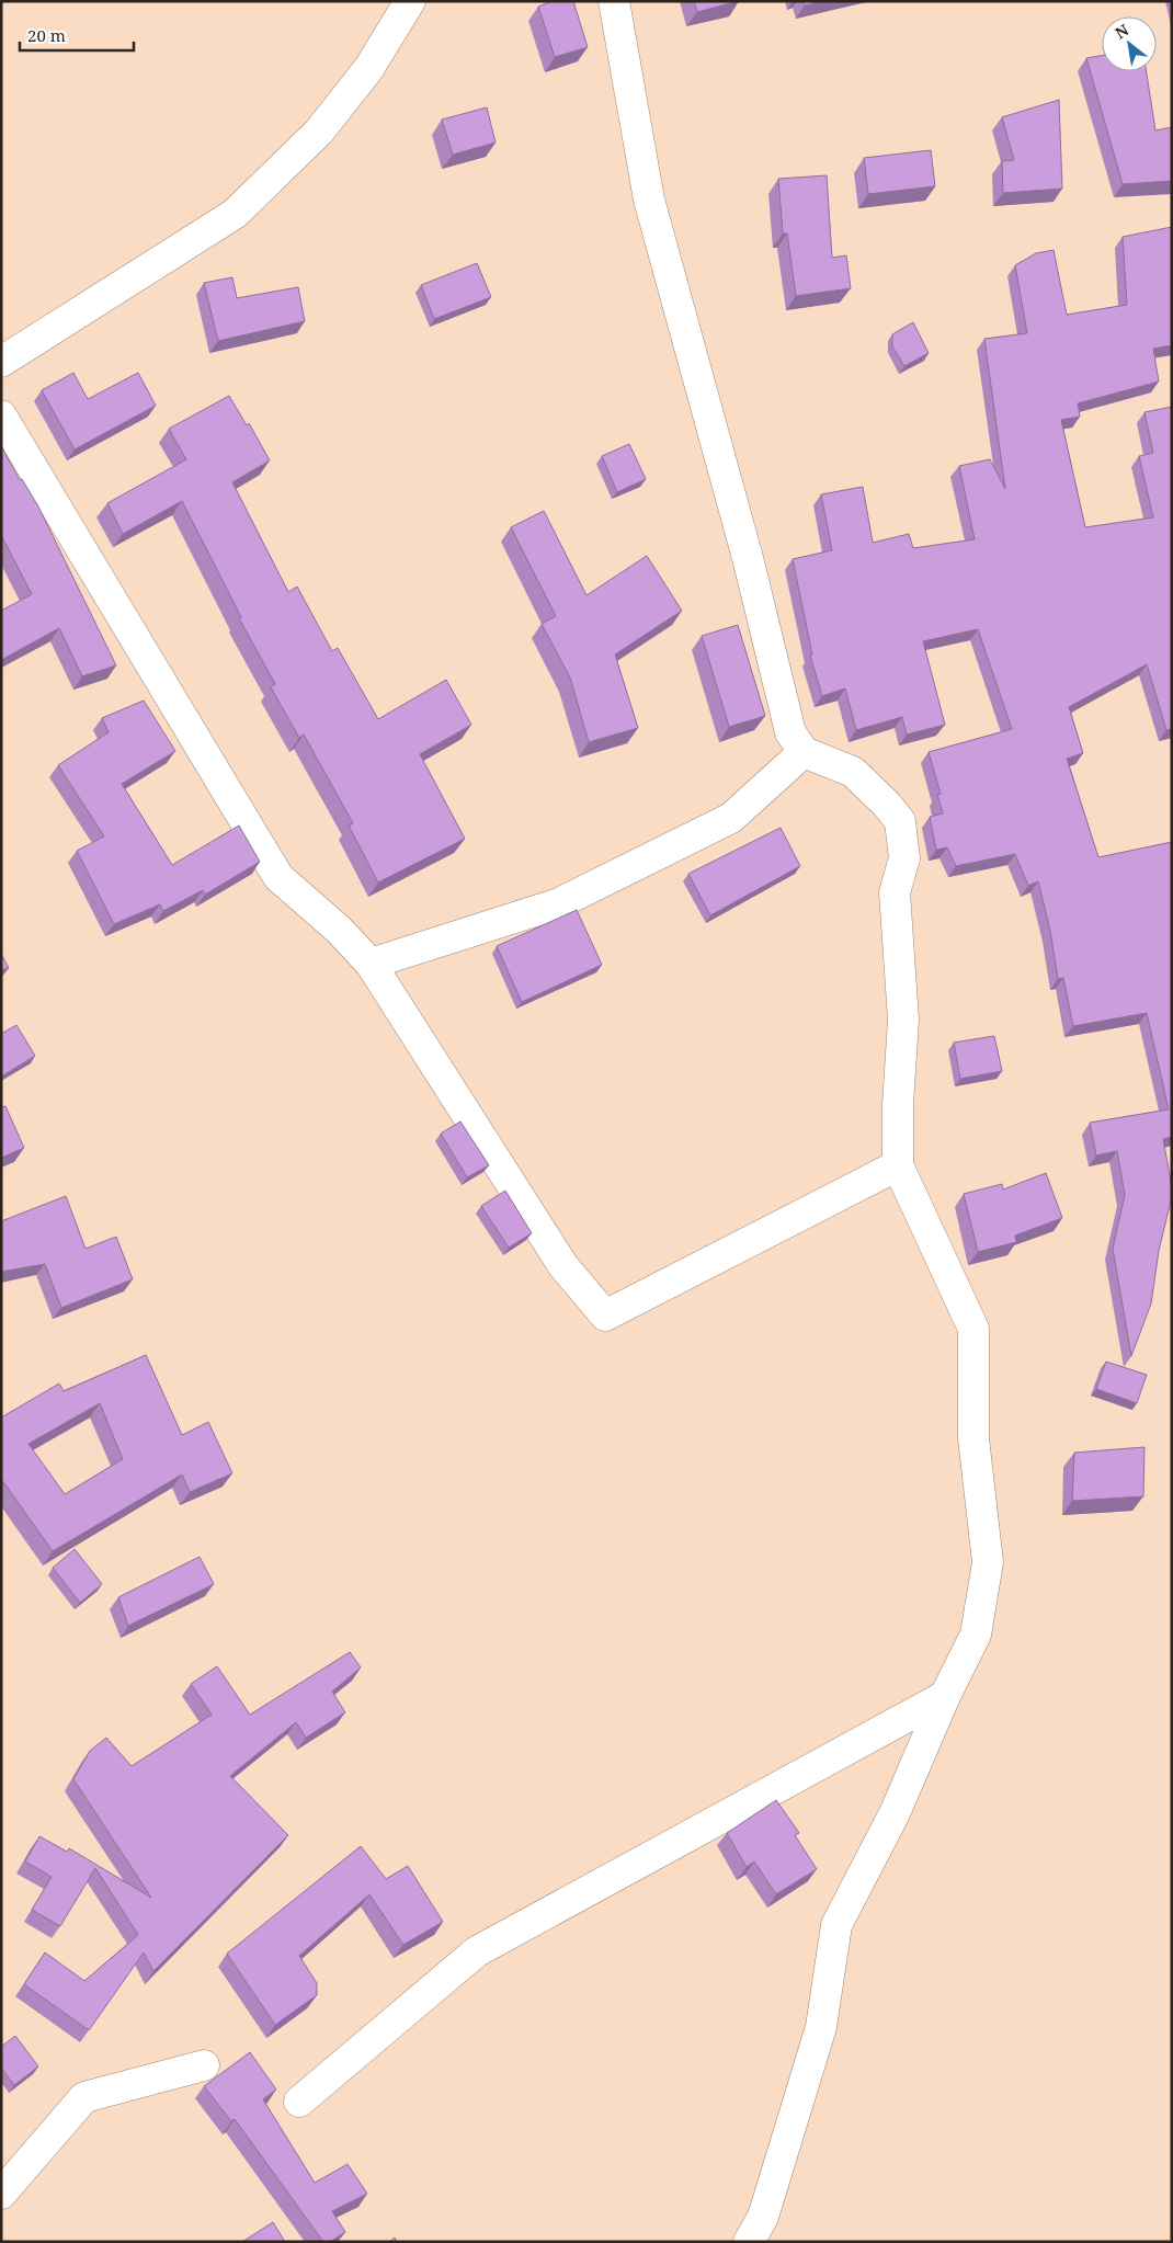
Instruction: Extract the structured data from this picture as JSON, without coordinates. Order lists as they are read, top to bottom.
{
  "scale_bar": "20 m",
  "north": "top left"
}
